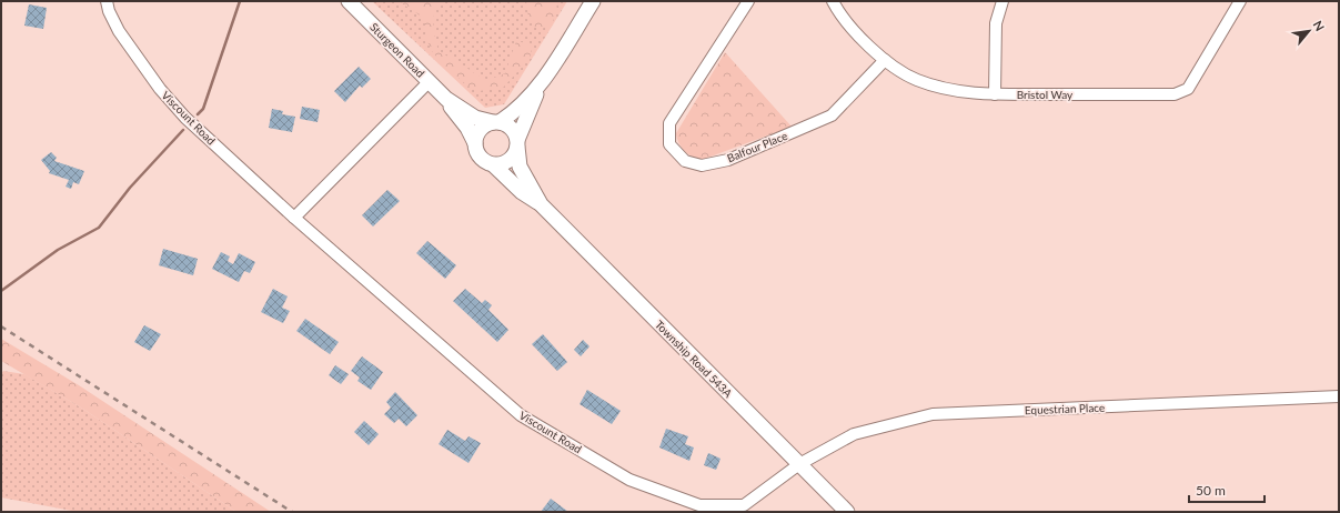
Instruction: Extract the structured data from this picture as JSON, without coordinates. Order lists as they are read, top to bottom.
{
  "streets": {
    "main road": ["Sturgeon Road", "Township Road 543A"],
    "street": [
      "Bristol Way",
      "Viscount Road",
      "Balfour Place",
      "Equestrian Place"
    ]
  },
  "crossings": [
    ["Sturgeon Road", "Township Road 543A"],
    ["Bristol Way", "Balfour Place"],
    ["Viscount Road", "Township Road 543A"],
    ["Viscount Road", "Equestrian Place"],
    ["Township Road 543A", "Equestrian Place"]
  ],
  "scale_bar": "50 m",
  "north": "top right"
}
